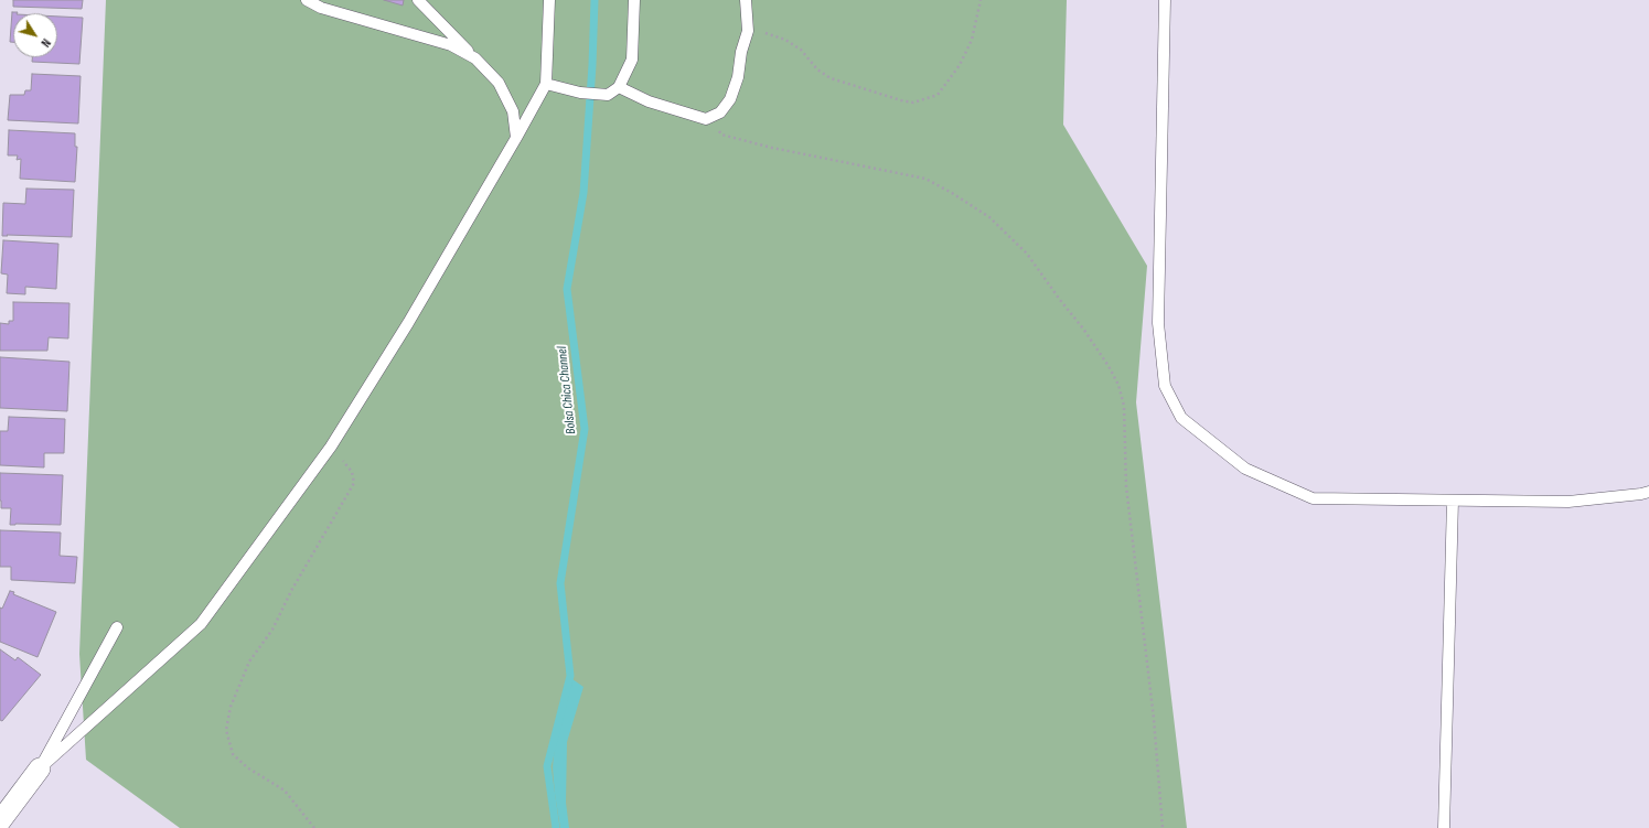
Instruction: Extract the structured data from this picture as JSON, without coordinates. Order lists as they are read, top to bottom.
{
  "water": ["Bolsa Chica Channel"],
  "north": "bottom right"
}
